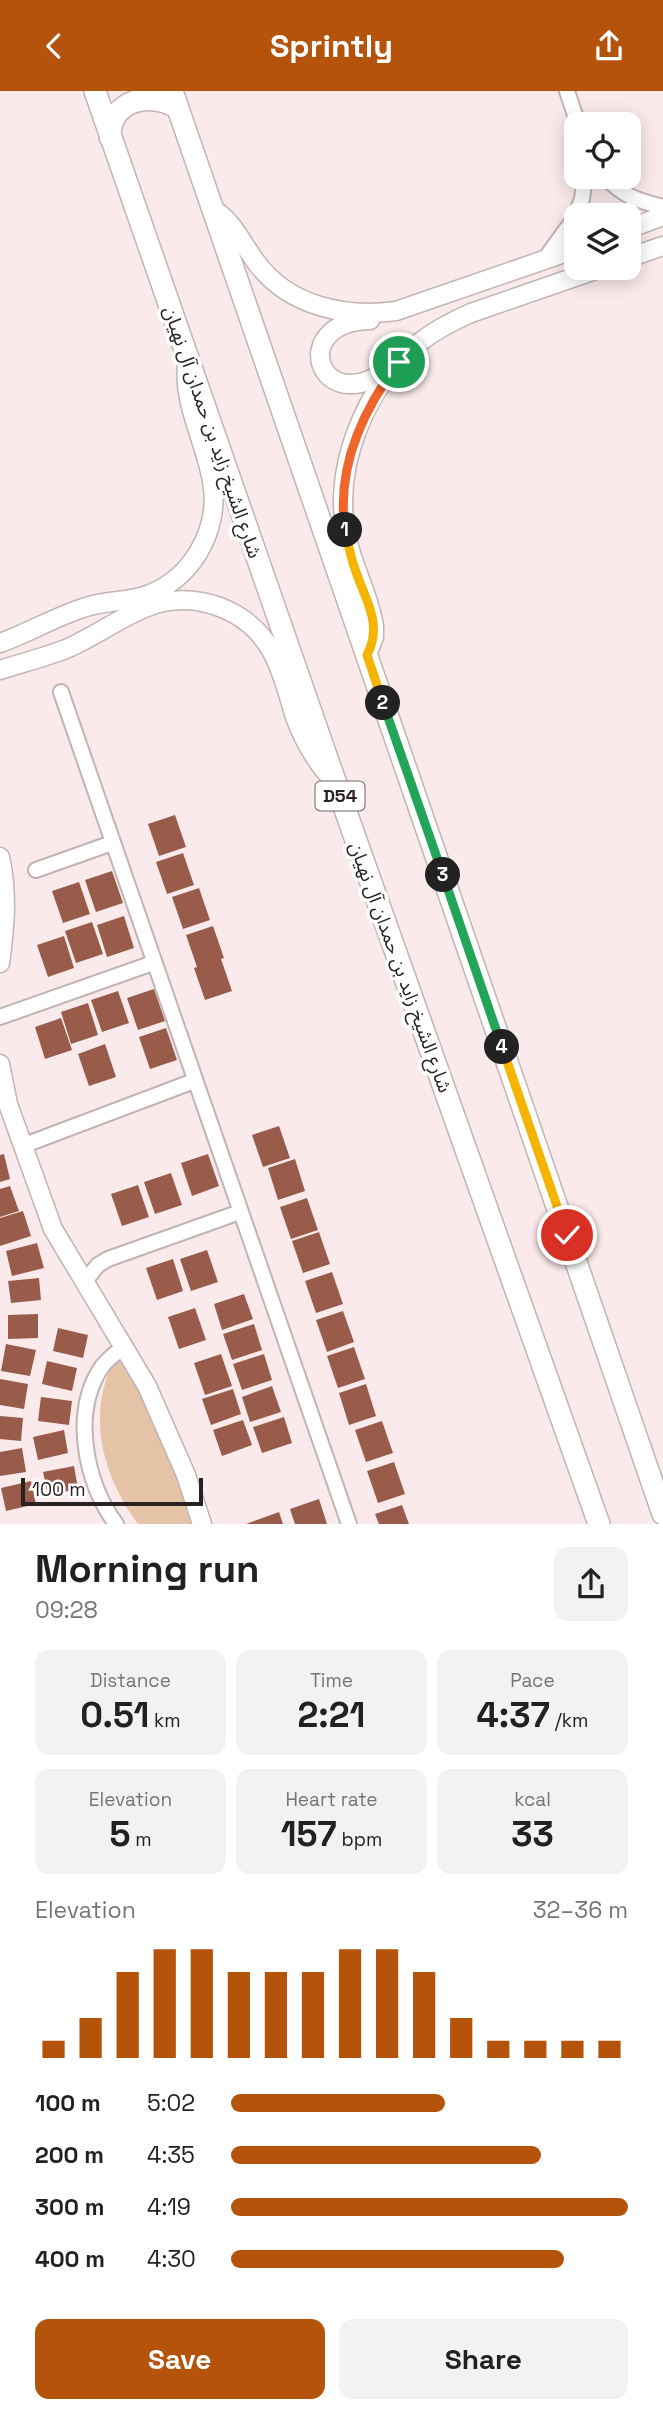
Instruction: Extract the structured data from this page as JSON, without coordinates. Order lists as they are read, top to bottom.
{
  "streets": {
    "main road": ["شارع الشيخ زايد بن حمدان آل نهيان", "D54"]
  },
  "scale_bar": "100 m",
  "page": {
    "header": "Sprintly",
    "pins": [
      "1",
      "2",
      "3",
      "4"
    ],
    "scale": "100 m",
    "heading": ["Morning run", "09:28"],
    "stats": [
      ["Distance", "0.51 km"],
      ["Time", "2:21"],
      ["Pace", "4:37 /km"],
      ["Elevation", "5 m"],
      ["Heart rate", "157 bpm"],
      ["kcal", "33"]
    ],
    "chart": ["Elevation", "32–36 m"],
    "list": [
      {
        "name": "100 m",
        "note": "5:02"
      },
      {
        "name": "200 m",
        "note": "4:35"
      },
      {
        "name": "300 m",
        "note": "4:19"
      },
      {
        "name": "400 m",
        "note": "4:30"
      }
    ],
    "buttons": ["Save", "Share"]
  }
}
